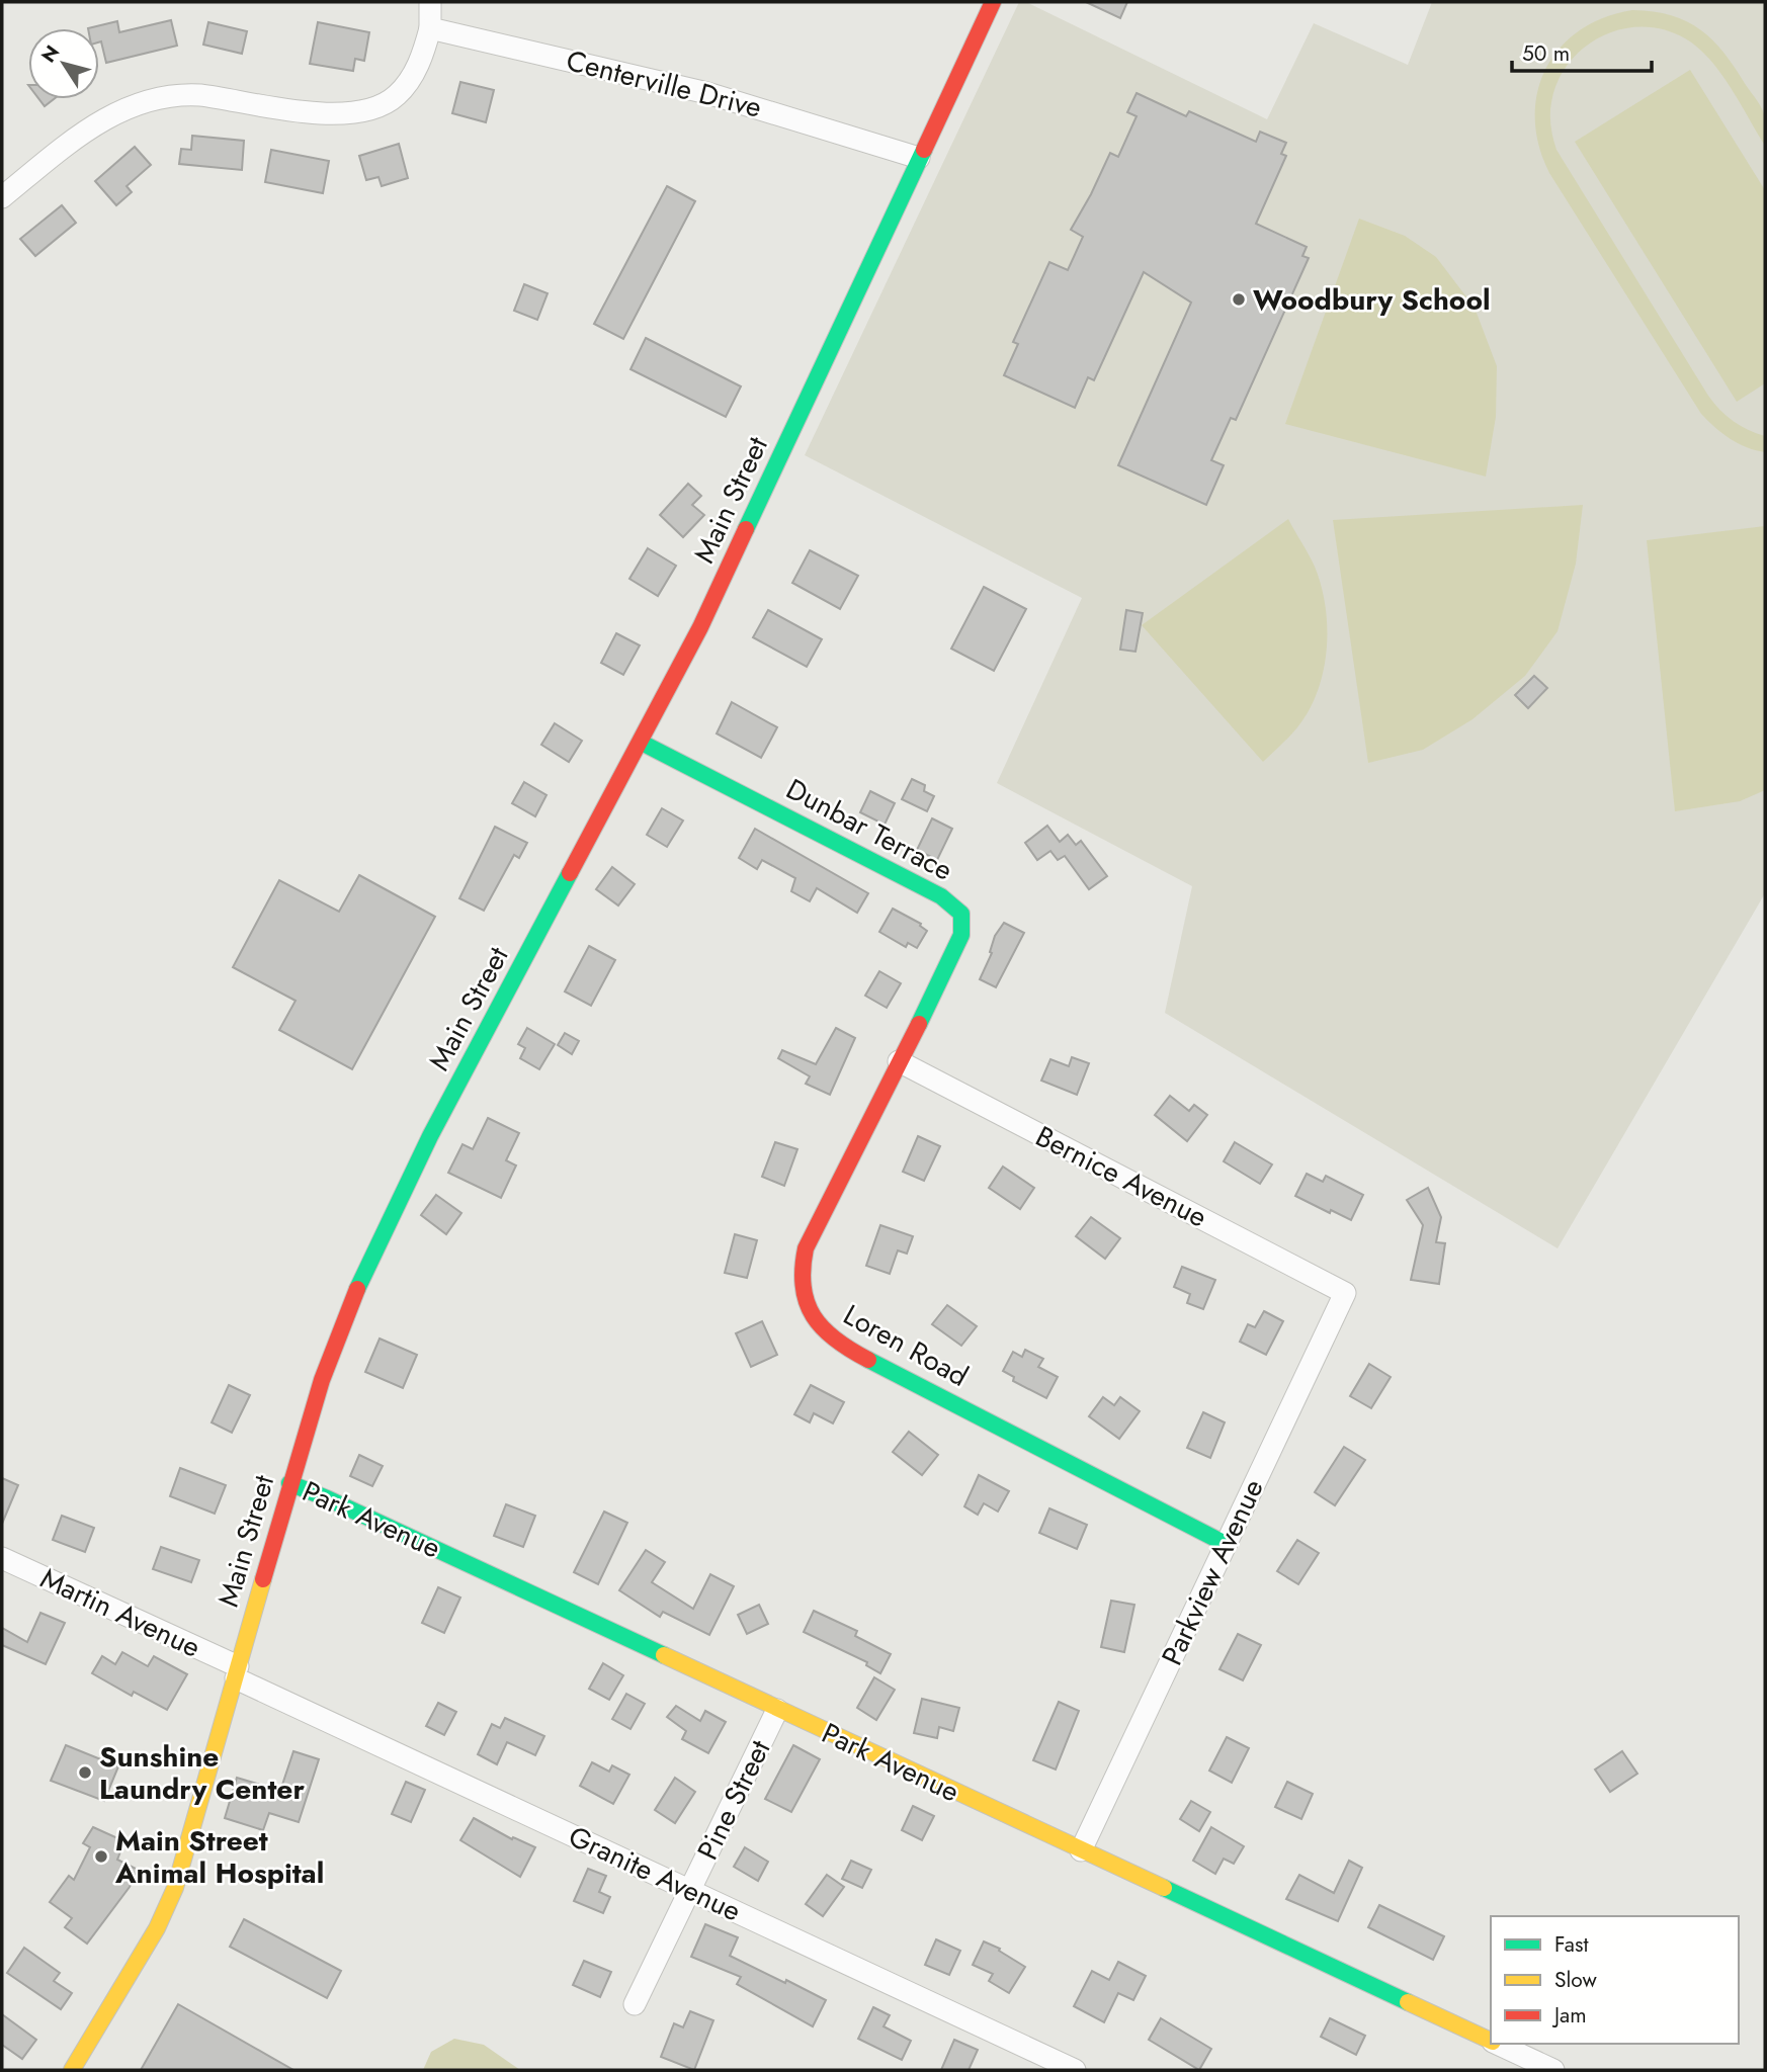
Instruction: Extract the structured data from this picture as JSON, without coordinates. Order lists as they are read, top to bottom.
{
  "streets": {
    "street": [
      "Centerville Drive",
      "Main Street",
      "Dunbar Terrace",
      "Bernice Avenue",
      "Loren Road",
      "Park Avenue",
      "Parkview Avenue",
      "Martin Avenue",
      "Pine Street",
      "Granite Avenue"
    ]
  },
  "crossings": [
    ["Centerville Drive", "Main Street"],
    ["Main Street", "Dunbar Terrace"],
    ["Main Street", "Park Avenue"],
    ["Main Street", "Martin Avenue"],
    ["Main Street", "Granite Avenue"],
    ["Dunbar Terrace", "Bernice Avenue"],
    ["Dunbar Terrace", "Loren Road"],
    ["Bernice Avenue", "Loren Road"],
    ["Bernice Avenue", "Parkview Avenue"],
    ["Loren Road", "Parkview Avenue"],
    ["Park Avenue", "Parkview Avenue"],
    ["Park Avenue", "Pine Street"],
    ["Martin Avenue", "Granite Avenue"],
    ["Pine Street", "Granite Avenue"]
  ],
  "places": ["Woodbury School", "Sunshine Laundry Center", "Main Street Animal Hospital"],
  "legend": ["Fast", "Slow", "Jam"],
  "scale_bar": "50 m",
  "north": "top left"
}
